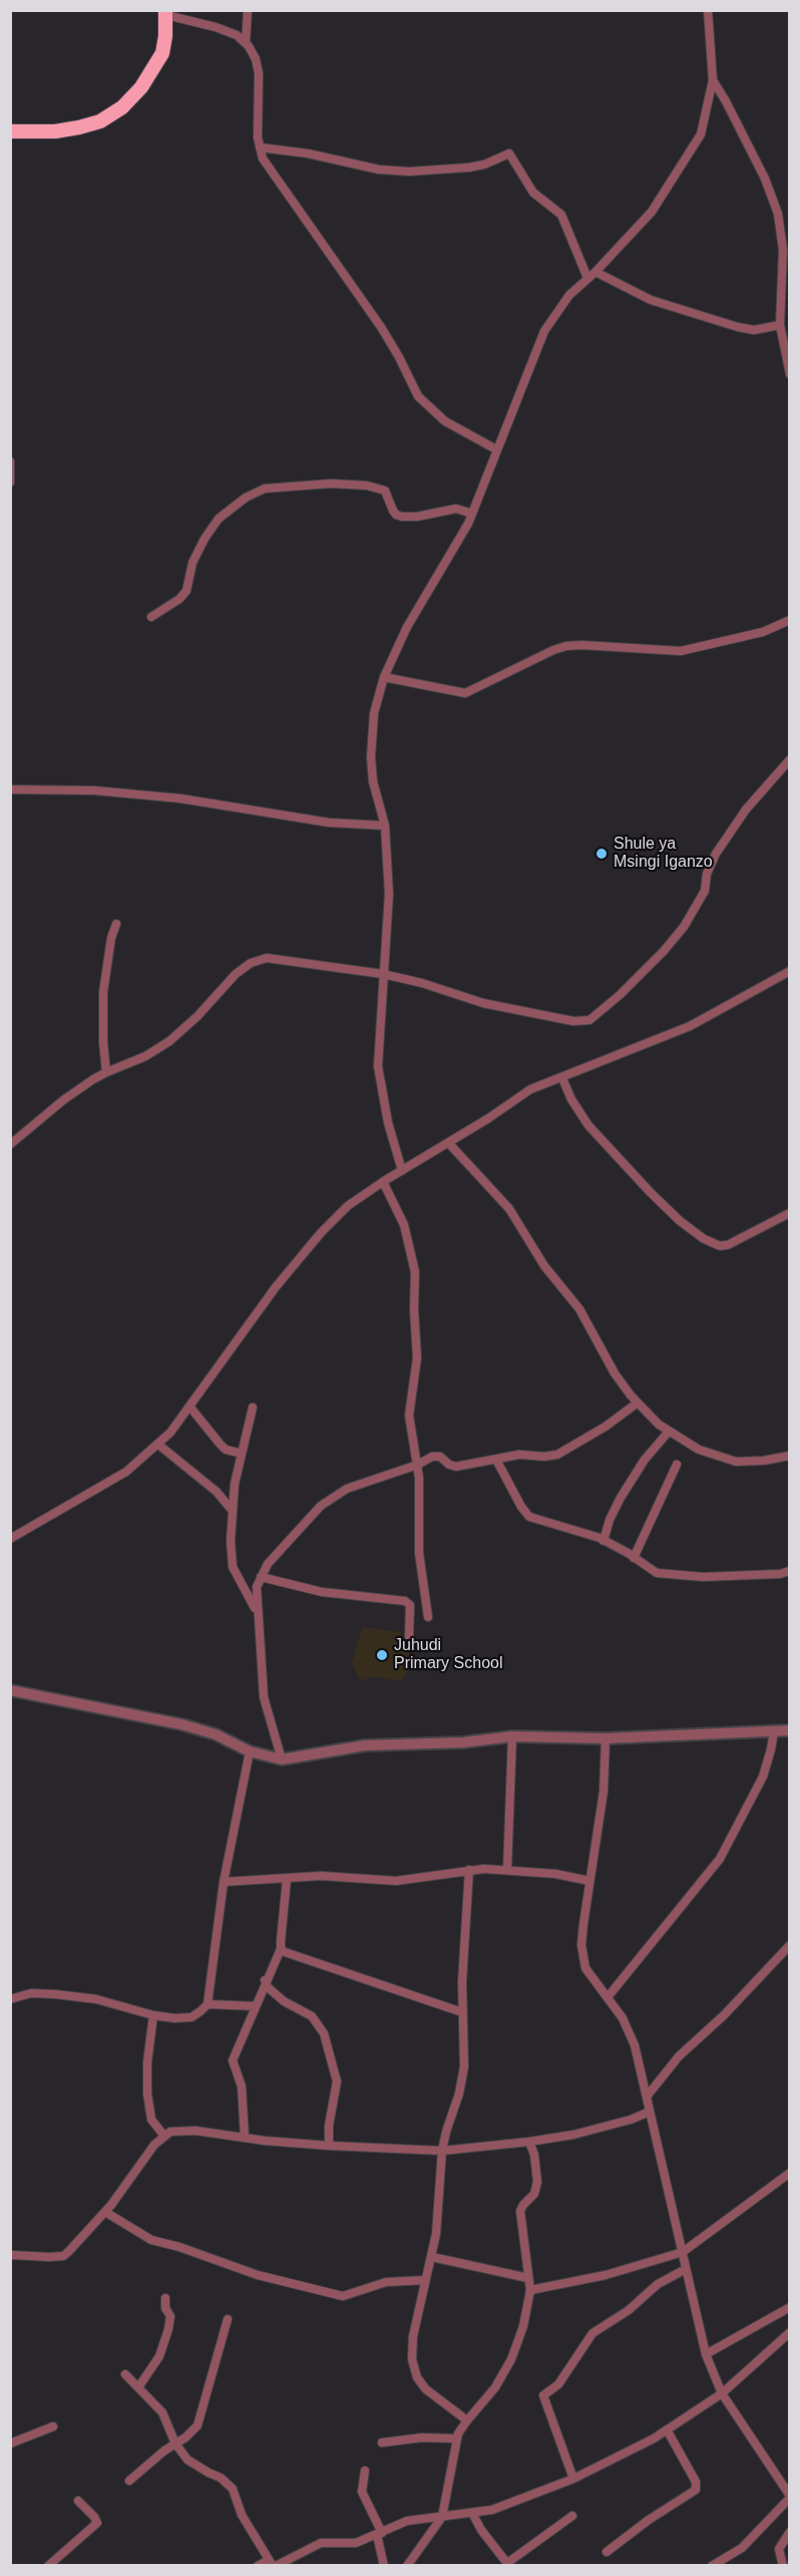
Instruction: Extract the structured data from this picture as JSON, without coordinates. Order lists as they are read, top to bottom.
{
  "places": ["Shule ya Msingi Iganzo", "Juhudi Primary School"]
}
